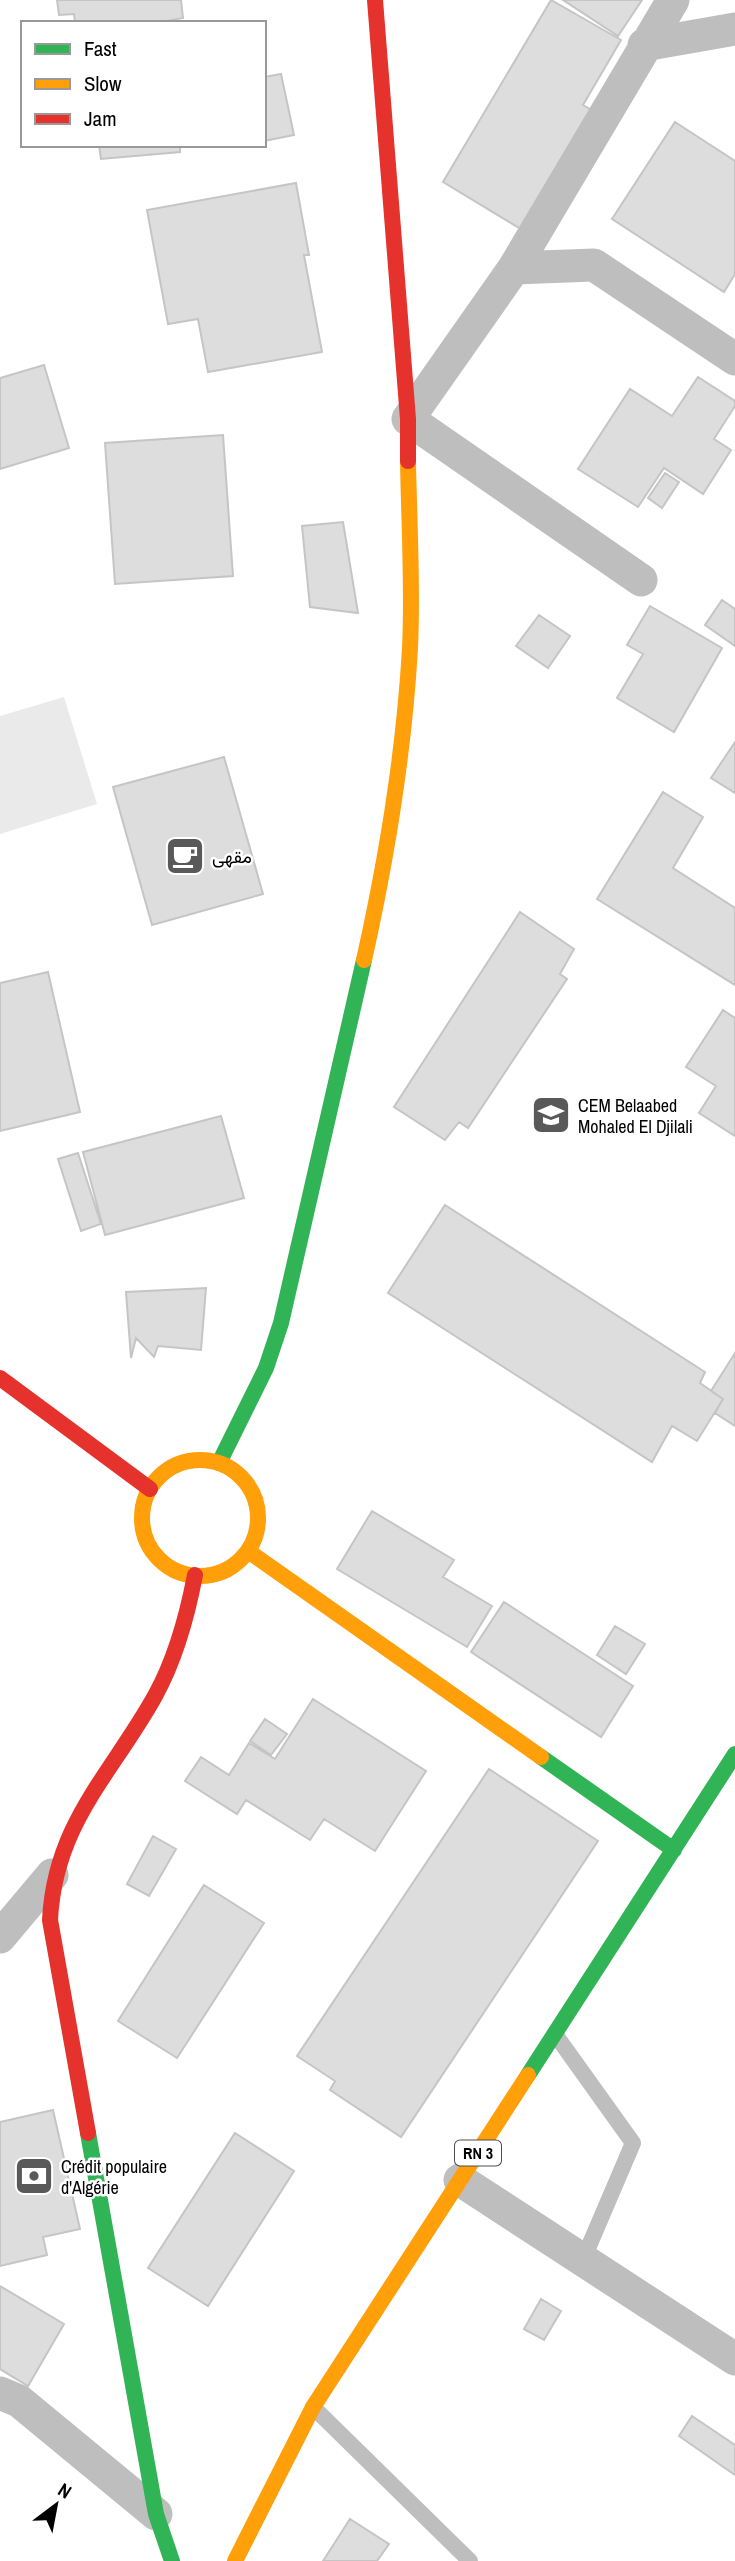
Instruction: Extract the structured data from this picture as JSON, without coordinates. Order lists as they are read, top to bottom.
{
  "streets": {
    "street": ["RN 3"]
  },
  "places": {
    "cafe": ["مقهى"],
    "school or university": ["CEM Belaabed Mohaled El Djilali"],
    "bank": ["Crédit populaire d'Algérie"]
  },
  "legend": ["Fast", "Slow", "Jam"],
  "north": "top right"
}
